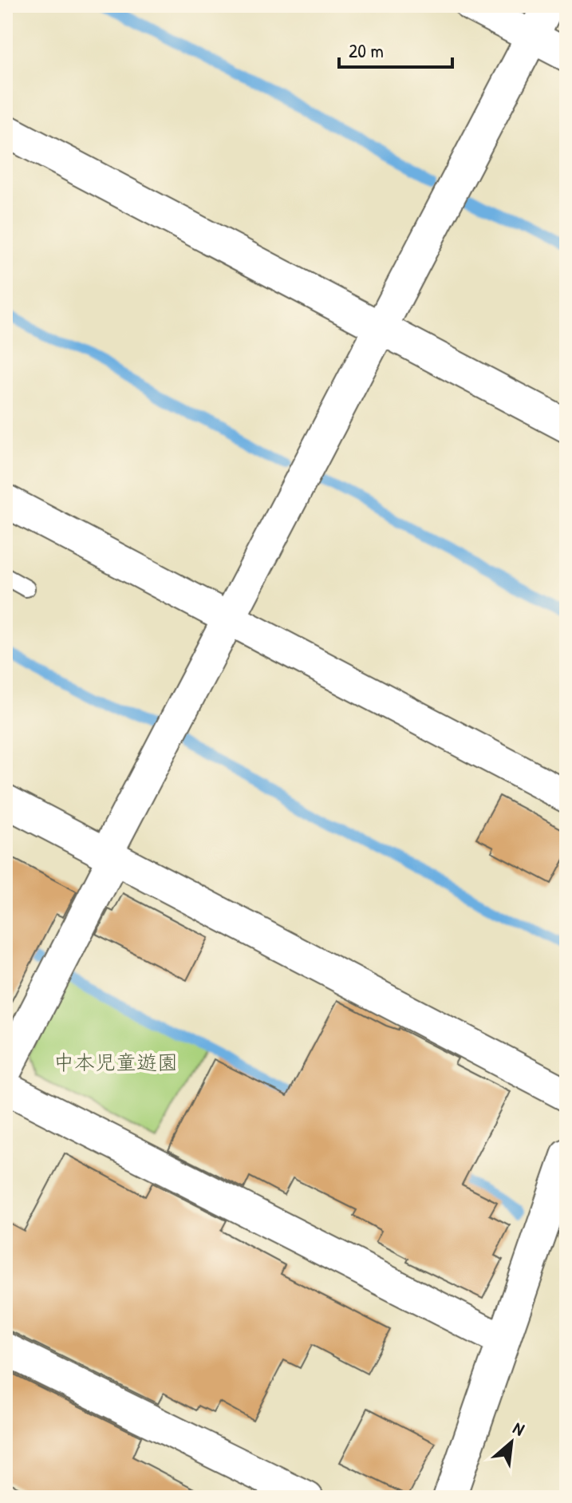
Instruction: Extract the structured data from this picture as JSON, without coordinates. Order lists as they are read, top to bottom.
{
  "parks": ["中本児童遊園"],
  "scale_bar": "20 m",
  "north": "top right"
}
